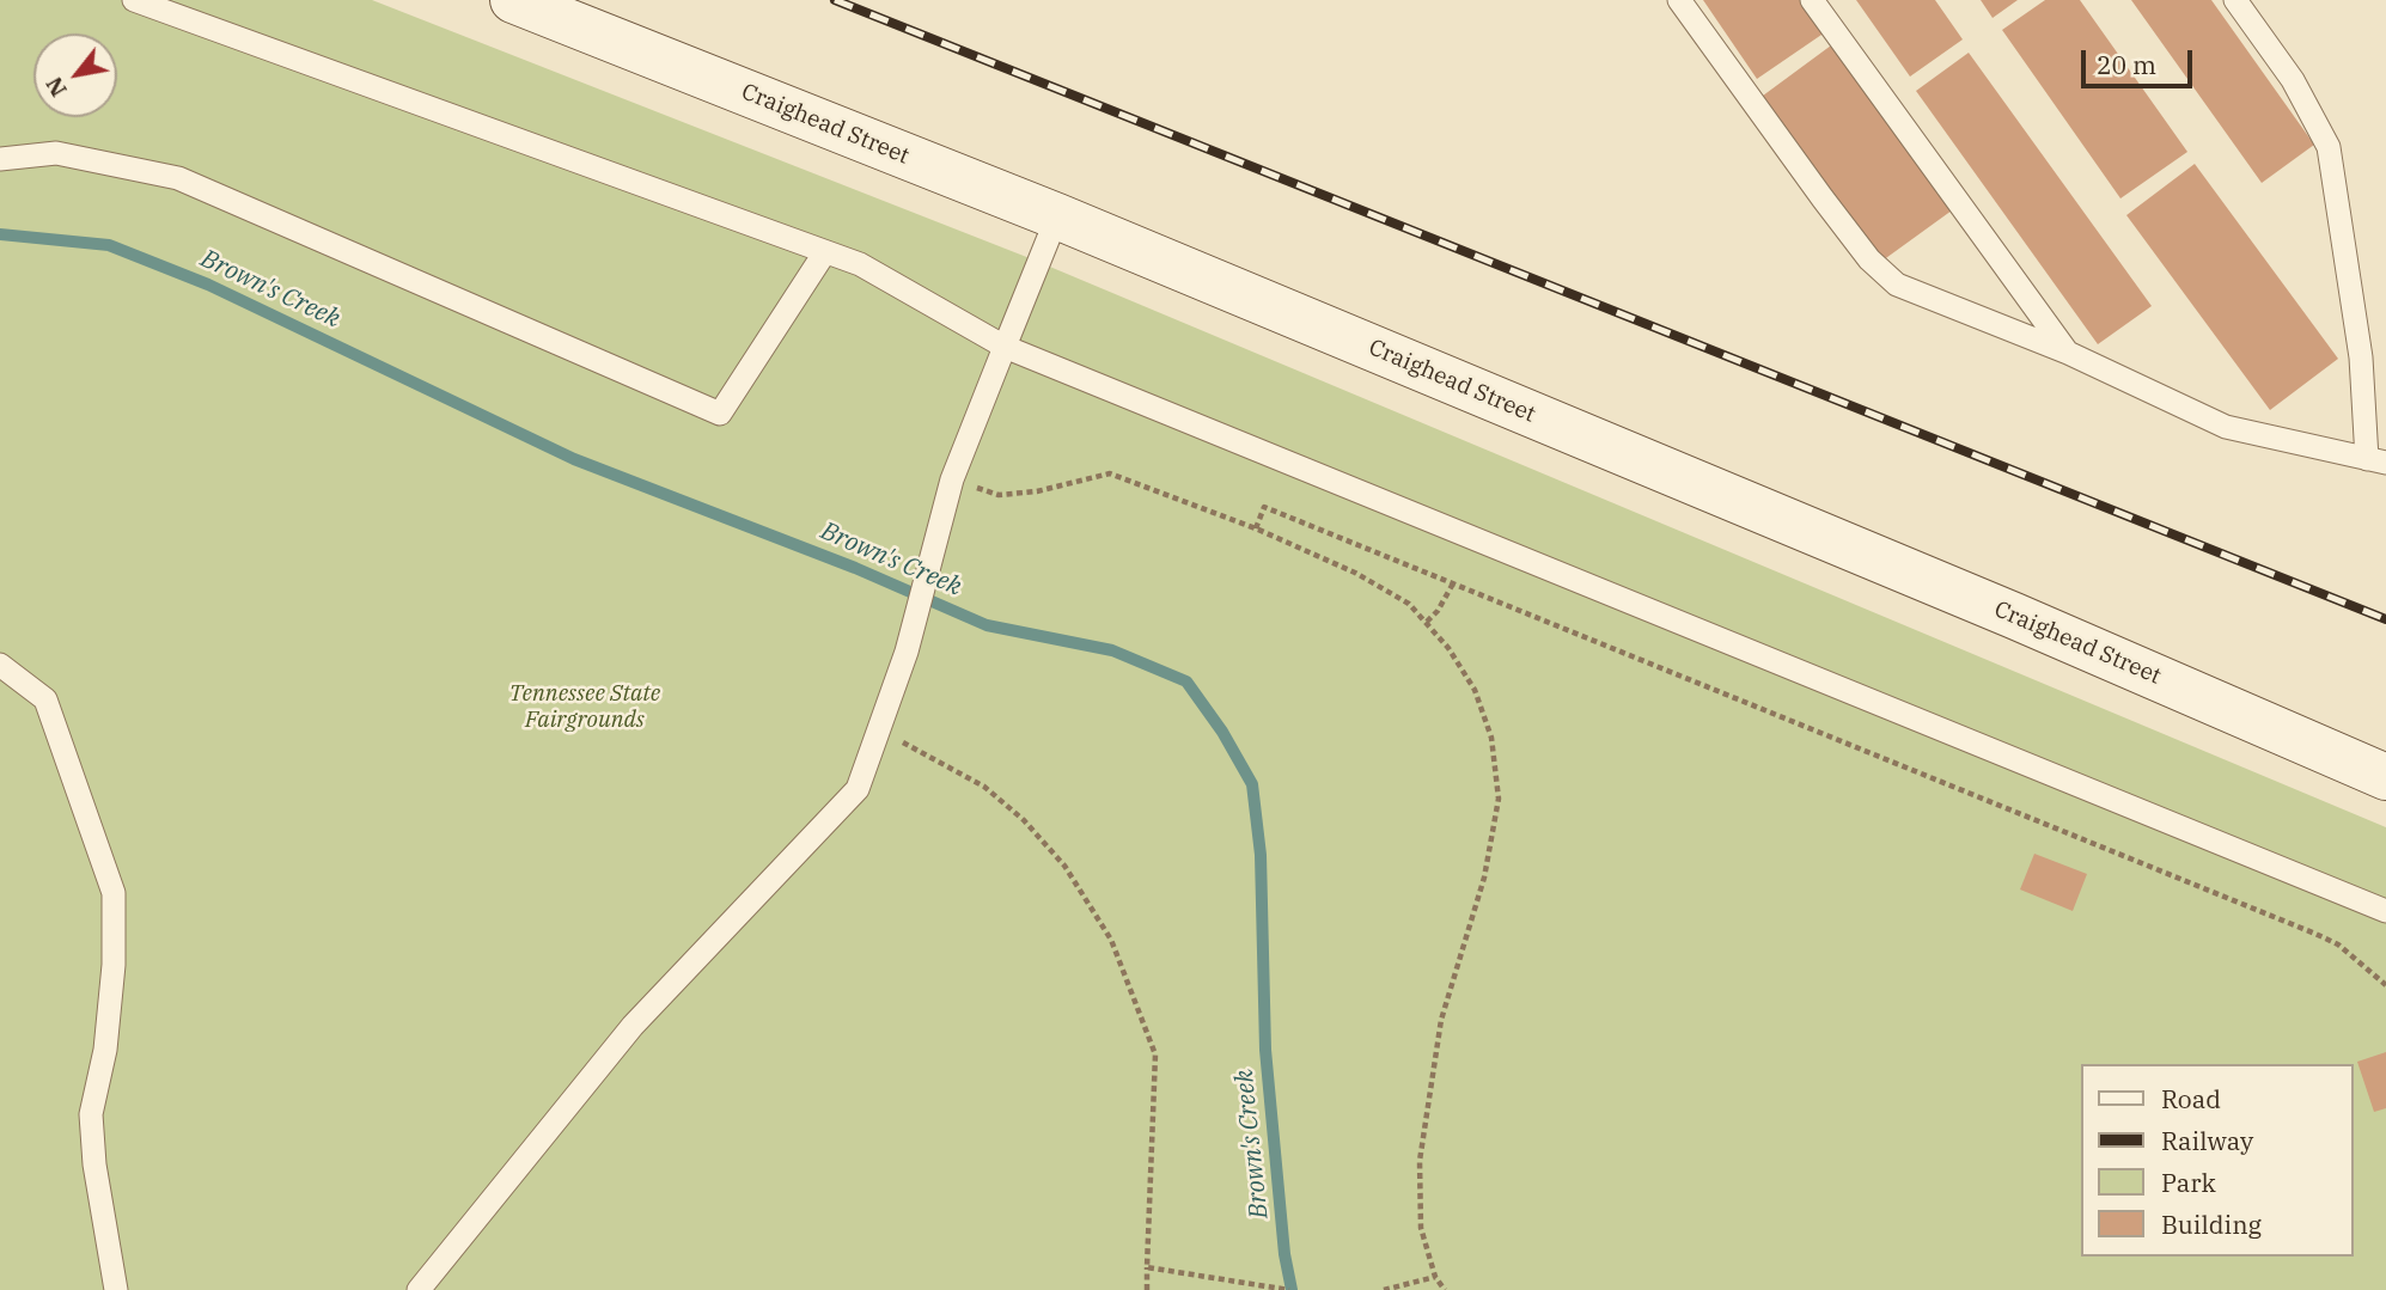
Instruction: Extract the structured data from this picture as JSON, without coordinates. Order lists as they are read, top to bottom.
{
  "streets": {
    "street": ["Craighead Street"]
  },
  "water": ["Brown's Creek"],
  "parks": ["Tennessee State Fairgrounds"],
  "legend": [
    "Road",
    "Railway",
    "Park",
    "Building"
  ],
  "scale_bar": "20 m",
  "north": "bottom left"
}
